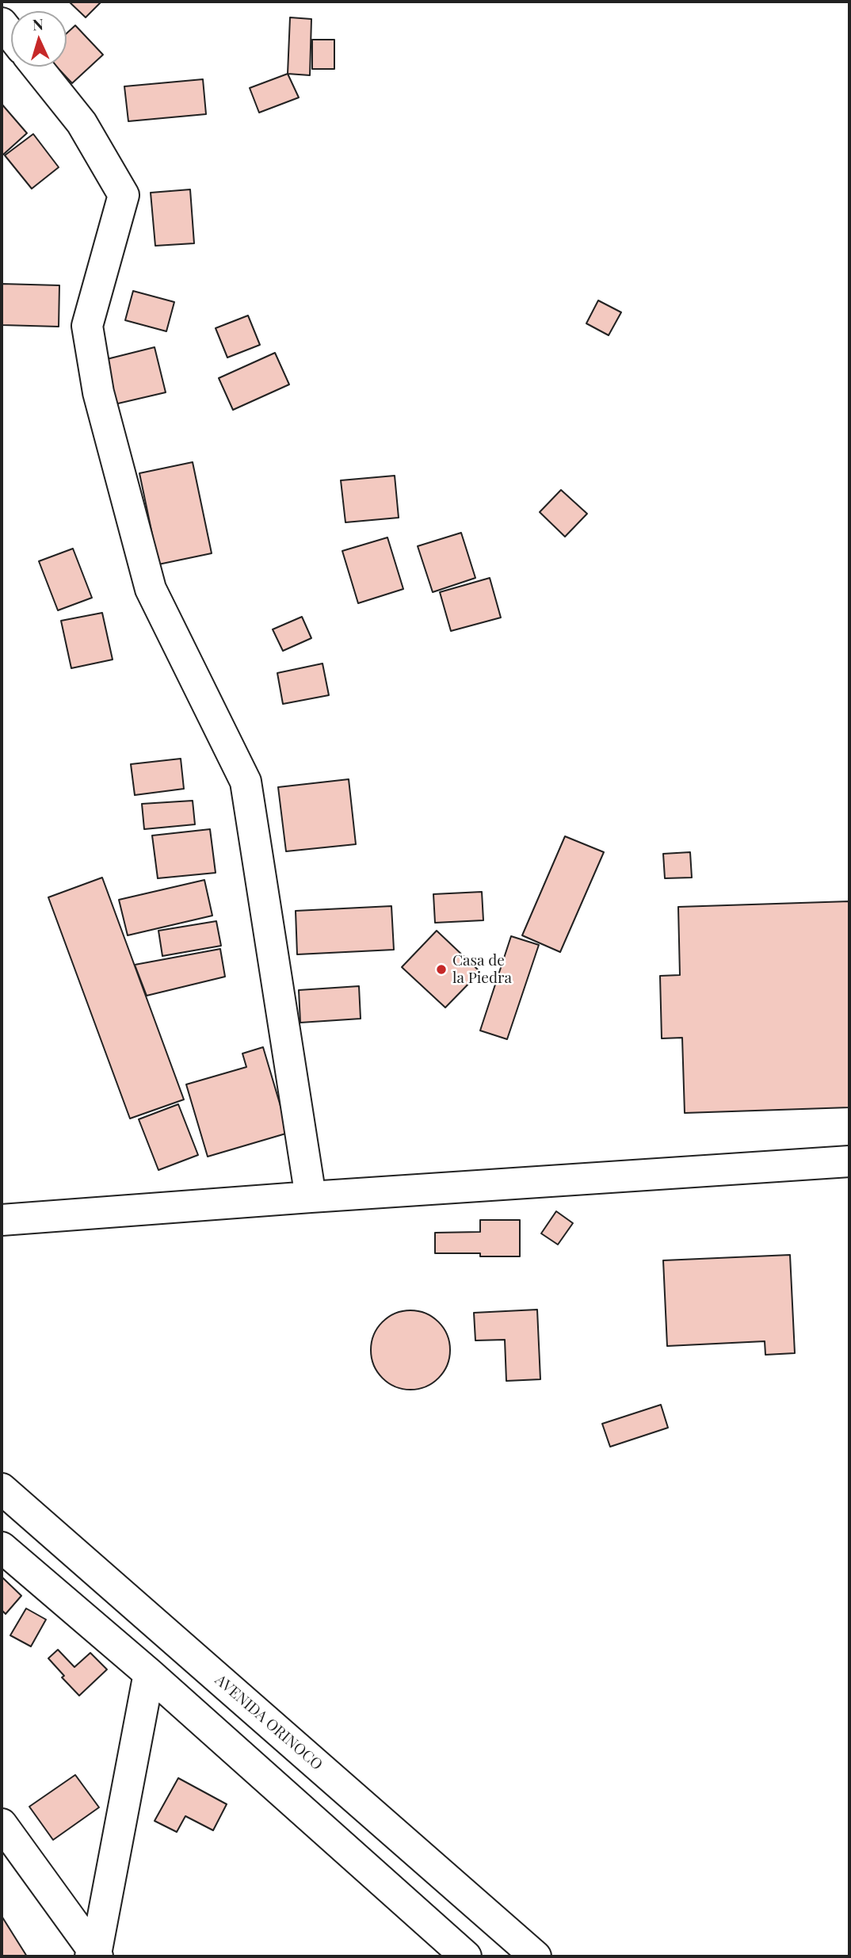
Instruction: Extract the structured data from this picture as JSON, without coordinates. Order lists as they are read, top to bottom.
{
  "streets": {
    "street": ["AVENIDA ORINOCO"]
  },
  "places": ["Casa de la Piedra"],
  "north": "top"
}
